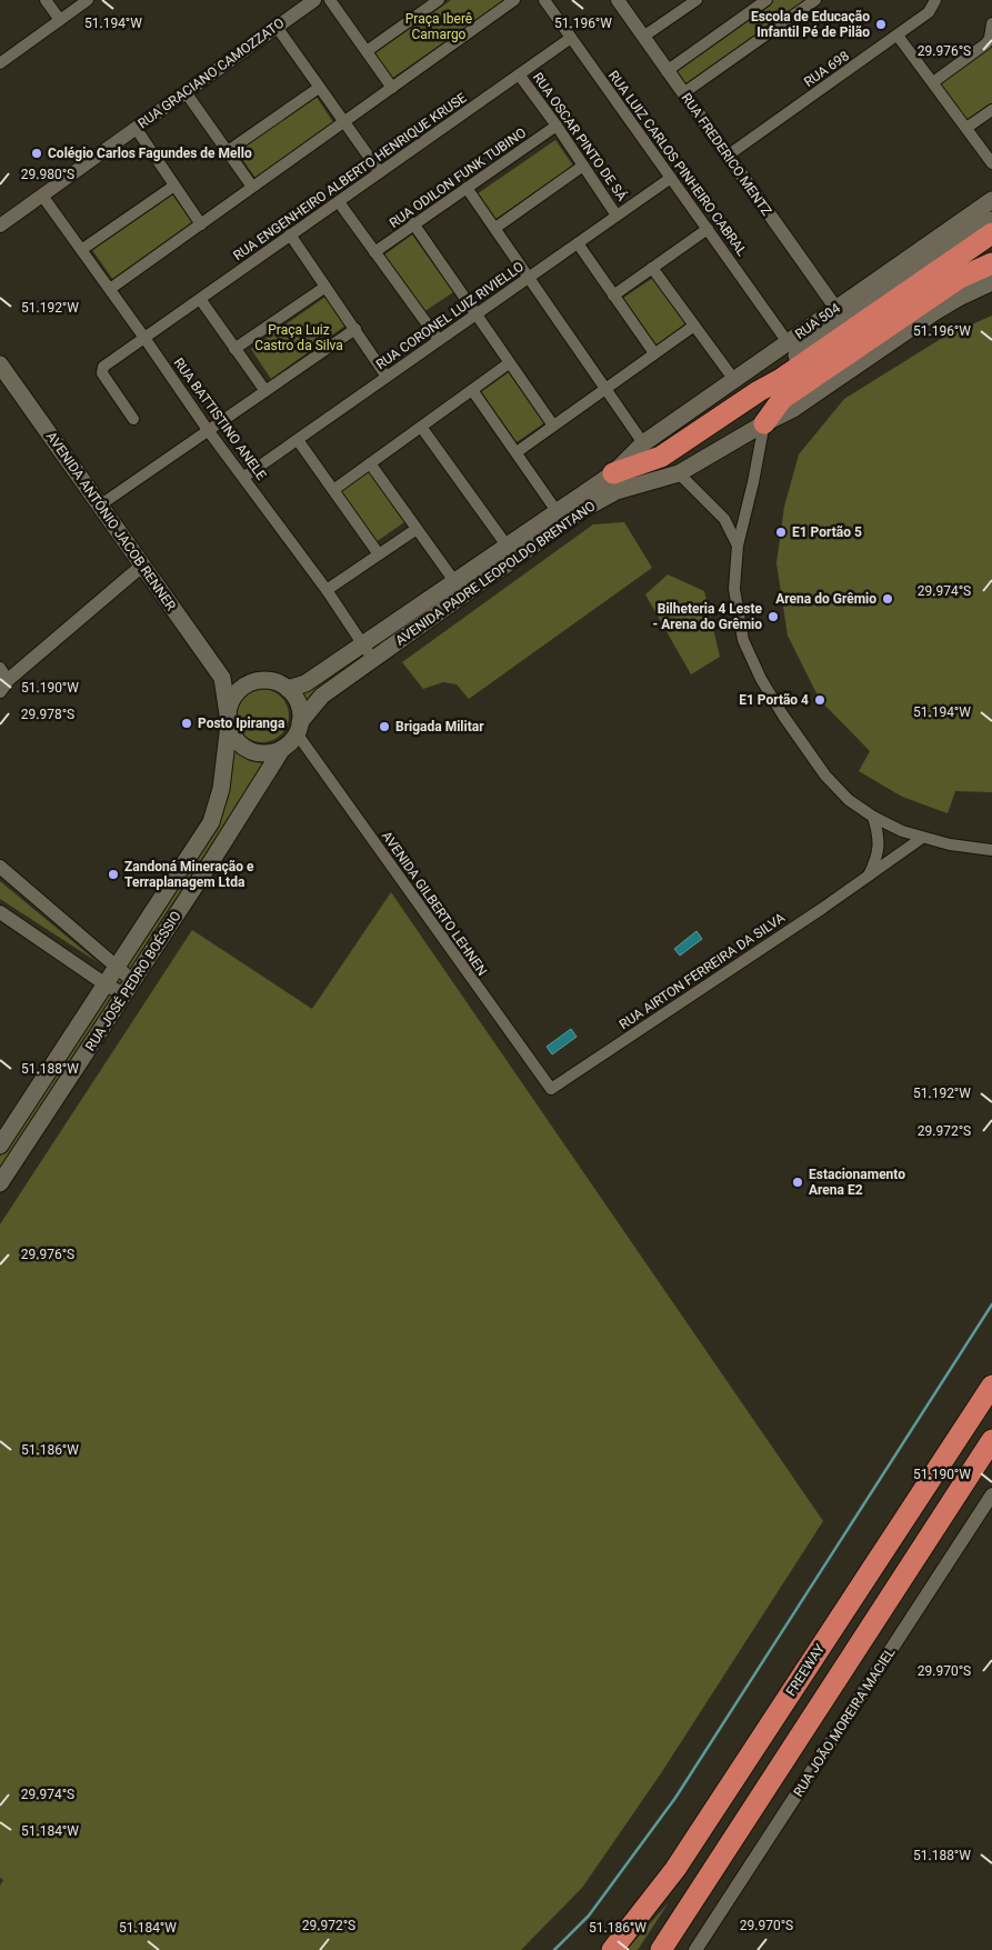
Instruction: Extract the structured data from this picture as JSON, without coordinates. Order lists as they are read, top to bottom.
{
  "streets": {
    "highway": ["FREEWAY"],
    "main road": [
      "RUA 504",
      "AVENIDA ANTÔNIO JACOB RENNER",
      "AVENIDA PADRE LEOPOLDO BRENTANO",
      "RUA JOSÉ PEDRO BOÉSSIO"
    ],
    "street": [
      "RUA 698",
      "RUA GRACIANO CAMOZZATO",
      "RUA OSCAR PINTO DE SÁ",
      "RUA FREDERICO MENTZ",
      "RUA LUIZ CARLOS PINHEIRO CABRAL",
      "RUA ENGENHEIRO ALBERTO HENRIQUE KRUSE",
      "RUA ODILON FUNK TUBINO",
      "RUA CORONEL LUIZ RIVIELLO",
      "RUA BATTISTINO ANELE",
      "AVENIDA GILBERTO LEHNEN",
      "RUA AIRTON FERREIRA DA SILVA",
      "RUA JOÃO MOREIRA MACIEL"
    ]
  },
  "crossings": [
    ["RUA 698", "RUA FREDERICO MENTZ"],
    ["RUA GRACIANO CAMOZZATO", "RUA BATTISTINO ANELE"],
    ["RUA OSCAR PINTO DE SÁ", "RUA ENGENHEIRO ALBERTO HENRIQUE KRUSE"],
    ["RUA OSCAR PINTO DE SÁ", "RUA ODILON FUNK TUBINO"],
    ["RUA OSCAR PINTO DE SÁ", "RUA CORONEL LUIZ RIVIELLO"],
    ["RUA FREDERICO MENTZ", "RUA 504"],
    ["RUA LUIZ CARLOS PINHEIRO CABRAL", "RUA ENGENHEIRO ALBERTO HENRIQUE KRUSE"],
    ["RUA LUIZ CARLOS PINHEIRO CABRAL", "RUA CORONEL LUIZ RIVIELLO"],
    ["RUA LUIZ CARLOS PINHEIRO CABRAL", "RUA 504"],
    ["RUA ENGENHEIRO ALBERTO HENRIQUE KRUSE", "RUA BATTISTINO ANELE"],
    ["RUA CORONEL LUIZ RIVIELLO", "RUA BATTISTINO ANELE"],
    ["RUA 504", "AVENIDA PADRE LEOPOLDO BRENTANO"],
    ["RUA BATTISTINO ANELE", "AVENIDA PADRE LEOPOLDO BRENTANO"],
    ["AVENIDA ANTÔNIO JACOB RENNER", "AVENIDA PADRE LEOPOLDO BRENTANO"],
    ["AVENIDA ANTÔNIO JACOB RENNER", "AVENIDA GILBERTO LEHNEN"],
    ["AVENIDA ANTÔNIO JACOB RENNER", "RUA JOSÉ PEDRO BOÉSSIO"],
    ["AVENIDA PADRE LEOPOLDO BRENTANO", "AVENIDA GILBERTO LEHNEN"],
    ["AVENIDA PADRE LEOPOLDO BRENTANO", "RUA JOSÉ PEDRO BOÉSSIO"],
    ["AVENIDA GILBERTO LEHNEN", "RUA AIRTON FERREIRA DA SILVA"],
    ["AVENIDA GILBERTO LEHNEN", "RUA JOSÉ PEDRO BOÉSSIO"]
  ],
  "parks": ["Praça Iberê Camargo", "Praça Luiz Castro da Silva"],
  "places": [
    "Escola de Educação Infantil Pé de Pilão",
    "Colégio Carlos Fagundes de Mello",
    "E1 Portão 5",
    "Arena do Grêmio",
    "Bilheteria 4 Leste - Arena do Grêmio",
    "E1 Portão 4",
    "Posto Ipiranga",
    "Brigada Militar",
    "Zandoná Mineração e Terraplanagem Ltda",
    "Estacionamento Arena E2"
  ],
  "coordinates": [
    "51.194°W",
    "51.196°W",
    "29.976°S",
    "29.980°S",
    "51.192°W",
    "29.974°S",
    "51.190°W",
    "29.978°S",
    "51.188°W",
    "29.972°S",
    "51.186°W",
    "29.970°S",
    "51.184°W"
  ]
}
